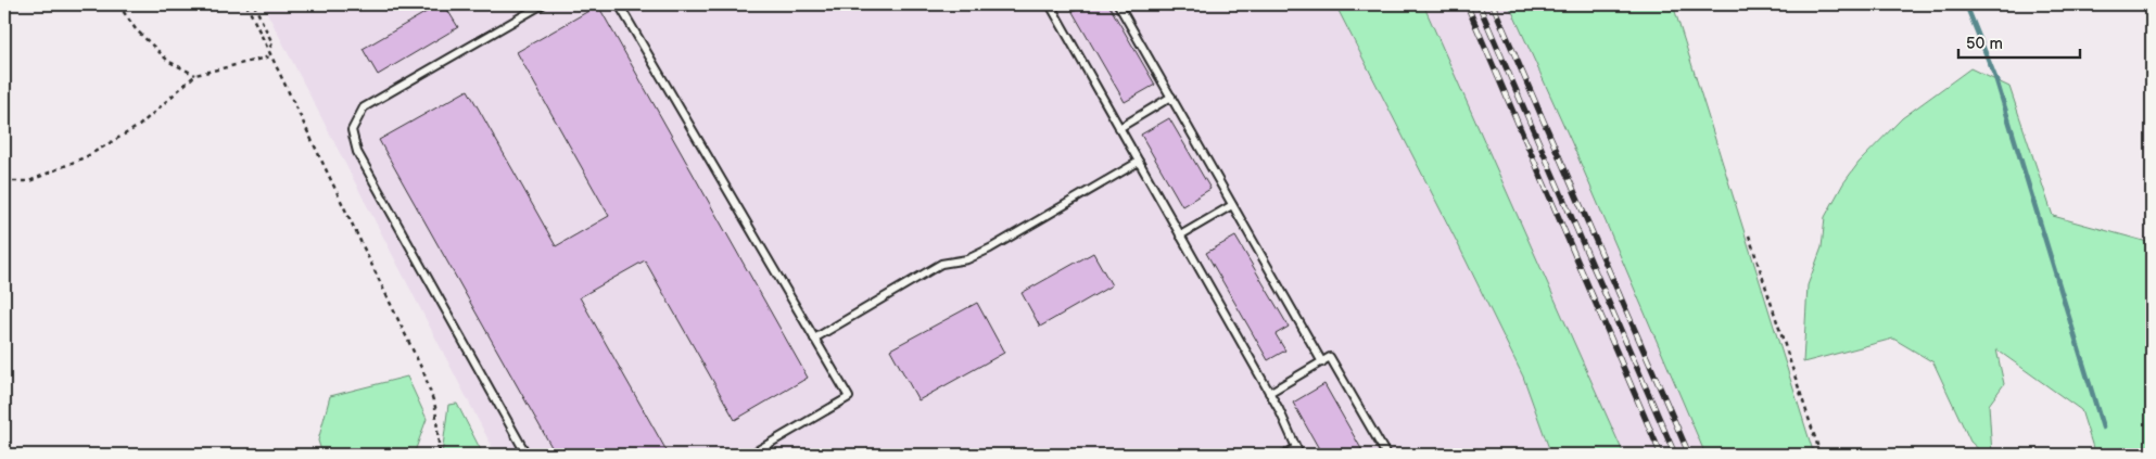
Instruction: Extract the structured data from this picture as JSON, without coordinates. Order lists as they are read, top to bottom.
{
  "scale_bar": "50 m"
}
